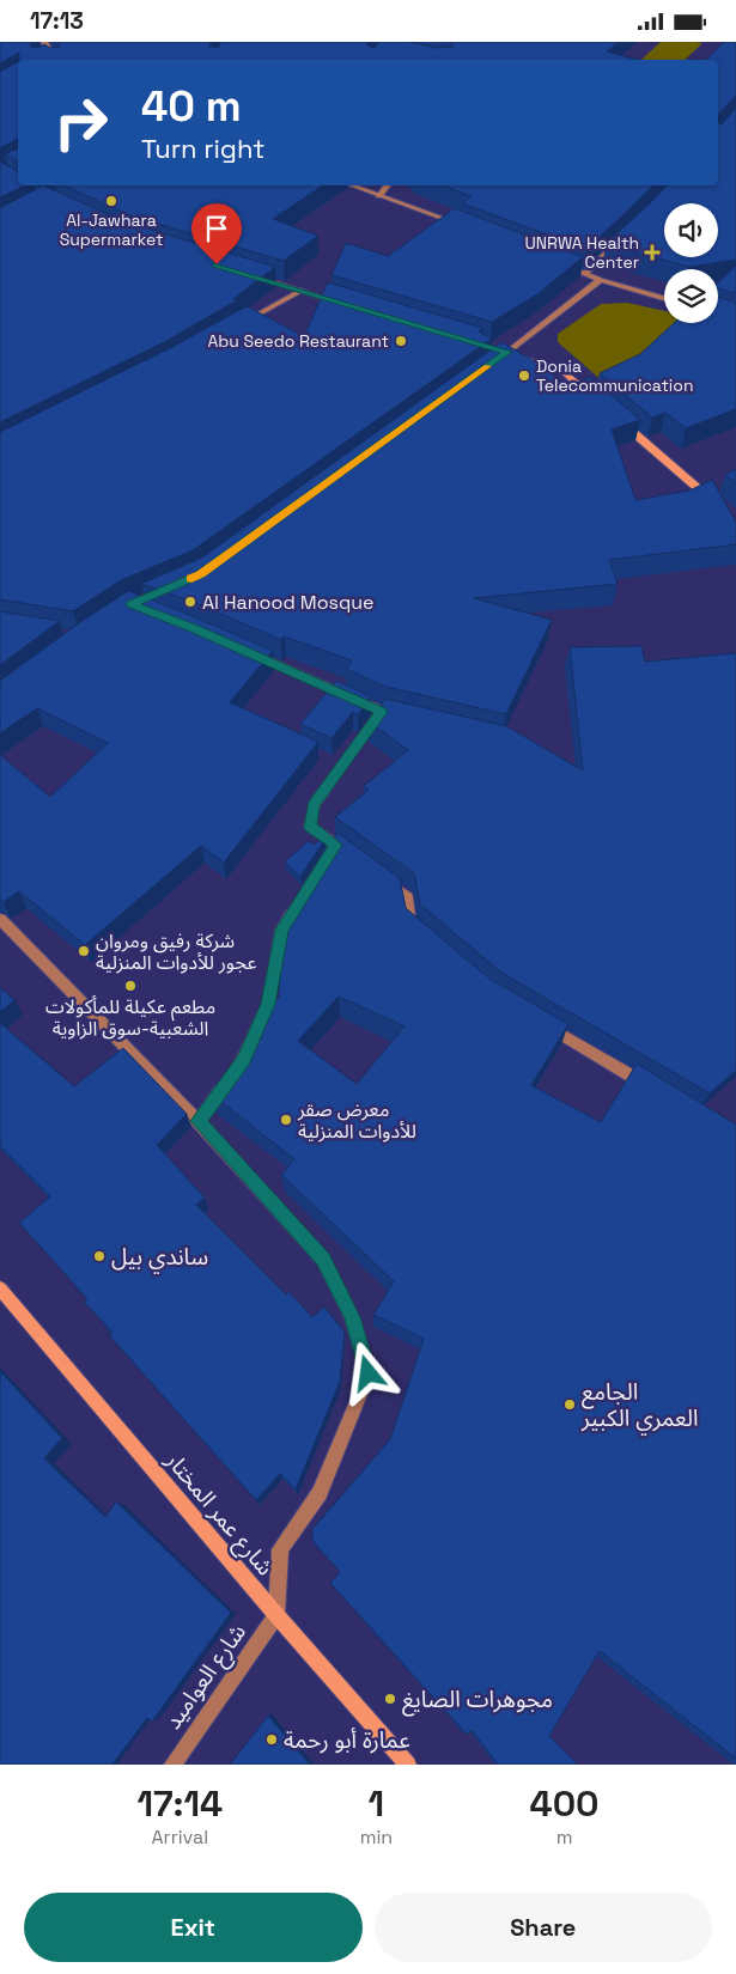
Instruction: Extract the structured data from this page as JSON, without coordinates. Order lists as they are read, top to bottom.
{
  "streets": {
    "main road": ["شارع عمر المختار"],
    "street": ["شارع العواميد"]
  },
  "crossings": [
    ["شارع عمر المختار", "شارع العواميد"]
  ],
  "places": {
    "other": [
      "Al-Jawhara Supermarket",
      "Abu Seedo Restaurant",
      "Donia Telecommunication",
      "Al Hanood Mosque",
      "شركة رفيق ومروان عجور للأدوات المنزلية",
      "مطعم عكيلة للمأكولات الشعبية-سوق الزاوية",
      "معرض صقر للأدوات المنزلية",
      "ساندي بيل",
      "الجامع العمري الكبير",
      "مجوهرات الصايغ",
      "عمارة أبو رحمة"
    ],
    "health": ["UNRWA Health Center"]
  },
  "page": {
    "status": "17:13",
    "turn": ["40 m", "Turn right"],
    "eta": [
      "17:14",
      "Arrival",
      "1",
      "min",
      "400",
      "m"
    ],
    "buttons": ["Exit", "Share"]
  }
}
